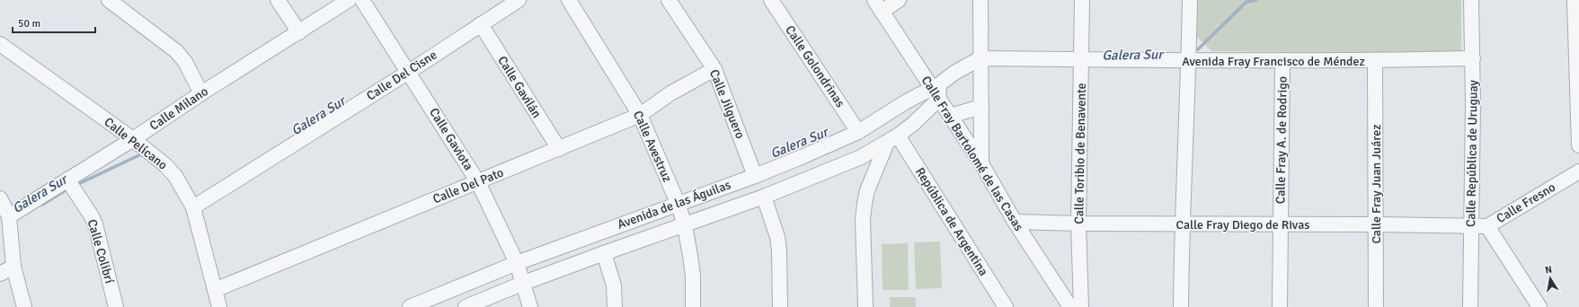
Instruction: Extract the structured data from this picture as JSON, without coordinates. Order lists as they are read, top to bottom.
{
  "streets": {
    "street": [
      "Avenida Fray Francisco de Méndez",
      "Calle Golondrinas",
      "Calle Del Cisne",
      "Calle Gavilán",
      "Calle Jilguero",
      "Calle Milano",
      "Calle Gaviota",
      "Calle Fray A. de Rodrigo",
      "Calle Pelícano",
      "Calle Avestruz",
      "Calle Fray Bartolomé de las Casas",
      "Calle Toribio de Benavente",
      "Calle República de Uruguay",
      "Calle Fray Juan Juárez",
      "Calle Del Pato",
      "Calle Fresno",
      "Avenida de las Águilas",
      "República de Argentina",
      "Calle Fray Diego de Rivas",
      "Calle Colibrí"
    ]
  },
  "crossings": [
    ["Avenida Fray Francisco de Méndez", "Calle Fray A. de Rodrigo"],
    ["Avenida Fray Francisco de Méndez", "Calle Fray Bartolomé de las Casas"],
    ["Avenida Fray Francisco de Méndez", "Calle Toribio de Benavente"],
    ["Avenida Fray Francisco de Méndez", "Calle República de Uruguay"],
    ["Avenida Fray Francisco de Méndez", "Calle Fray Juan Juárez"],
    ["Avenida Fray Francisco de Méndez", "Avenida de las Águilas"],
    ["Calle Golondrinas", "Avenida de las Águilas"],
    ["Calle Del Cisne", "Calle Gavilán"],
    ["Calle Del Cisne", "Calle Gaviota"],
    ["Calle Del Cisne", "Calle Pelícano"],
    ["Calle Gavilán", "Calle Del Pato"],
    ["Calle Jilguero", "Calle Del Pato"],
    ["Calle Jilguero", "Avenida de las Águilas"],
    ["Calle Milano", "Calle Pelícano"],
    ["Calle Milano", "Calle Colibrí"],
    ["Calle Gaviota", "Calle Del Pato"],
    ["Calle Gaviota", "Avenida de las Águilas"],
    ["Calle Fray A. de Rodrigo", "Calle Fray Diego de Rivas"],
    ["Calle Pelícano", "Calle Del Pato"],
    ["Calle Avestruz", "Calle Del Pato"],
    ["Calle Avestruz", "Avenida de las Águilas"],
    ["Calle Fray Bartolomé de las Casas", "Avenida de las Águilas"],
    ["Calle Fray Bartolomé de las Casas", "Calle Fray Diego de Rivas"],
    ["Calle Toribio de Benavente", "Calle Fray Diego de Rivas"],
    ["Calle República de Uruguay", "Calle Fresno"],
    ["Calle República de Uruguay", "Calle Fray Diego de Rivas"],
    ["Calle Fray Juan Juárez", "Calle Fray Diego de Rivas"],
    ["Calle Fresno", "Calle Fray Diego de Rivas"],
    ["Avenida de las Águilas", "República de Argentina"]
  ],
  "water": ["Galera Sur"],
  "scale_bar": "50 m",
  "north": "top"
}
